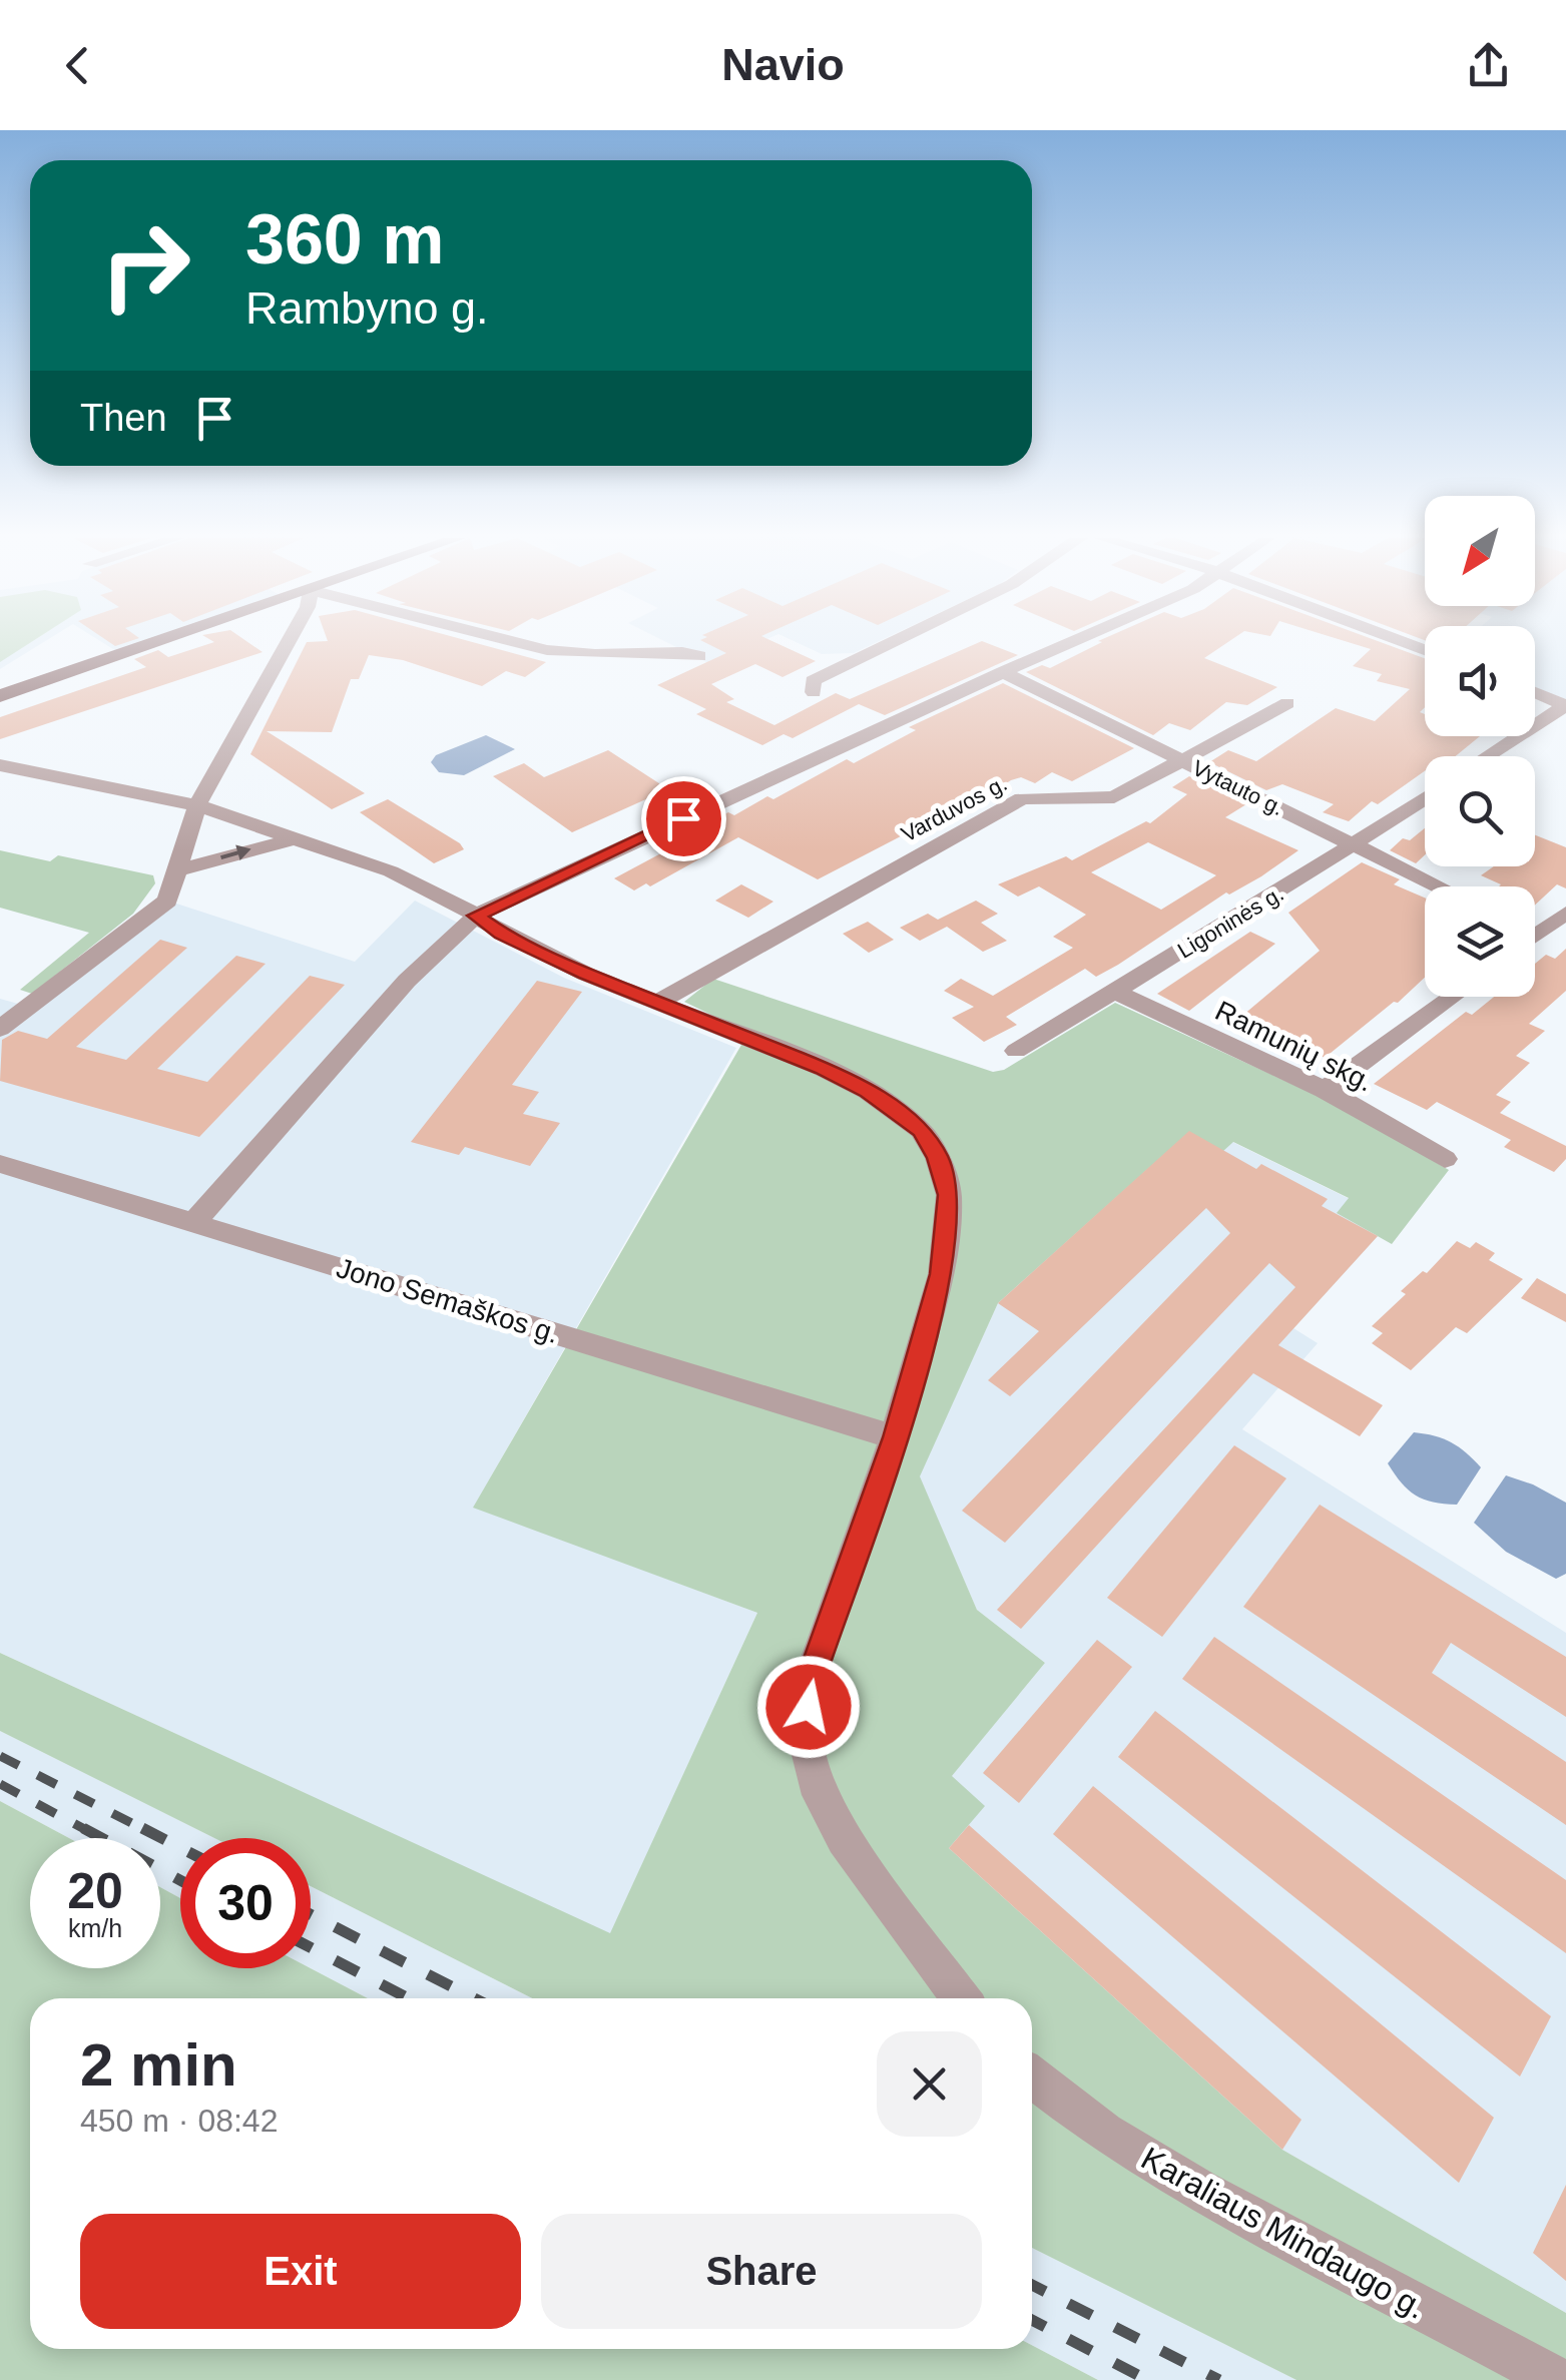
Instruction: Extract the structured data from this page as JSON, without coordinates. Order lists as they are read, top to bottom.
{
  "streets": {
    "street": [
      "Vytauto g.",
      "Varduvos g.",
      "Ligoninės g.",
      "Ramunių skg.",
      "Jono Semaškos g.",
      "Karaliaus Mindaugo g."
    ]
  },
  "crossings": [
    ["Vytauto g.", "Varduvos g."],
    ["Vytauto g.", "Ligoninės g."],
    ["Ligoninės g.", "Ramunių skg."]
  ],
  "north": "bottom left",
  "page": {
    "header": "Navio",
    "turn": ["360 m", "Rambyno g."],
    "then": "Then",
    "speed": "20 km/h",
    "limit": "30",
    "heading": ["2 min", "450 m · 08:42"],
    "buttons": ["Exit", "Share"]
  }
}
